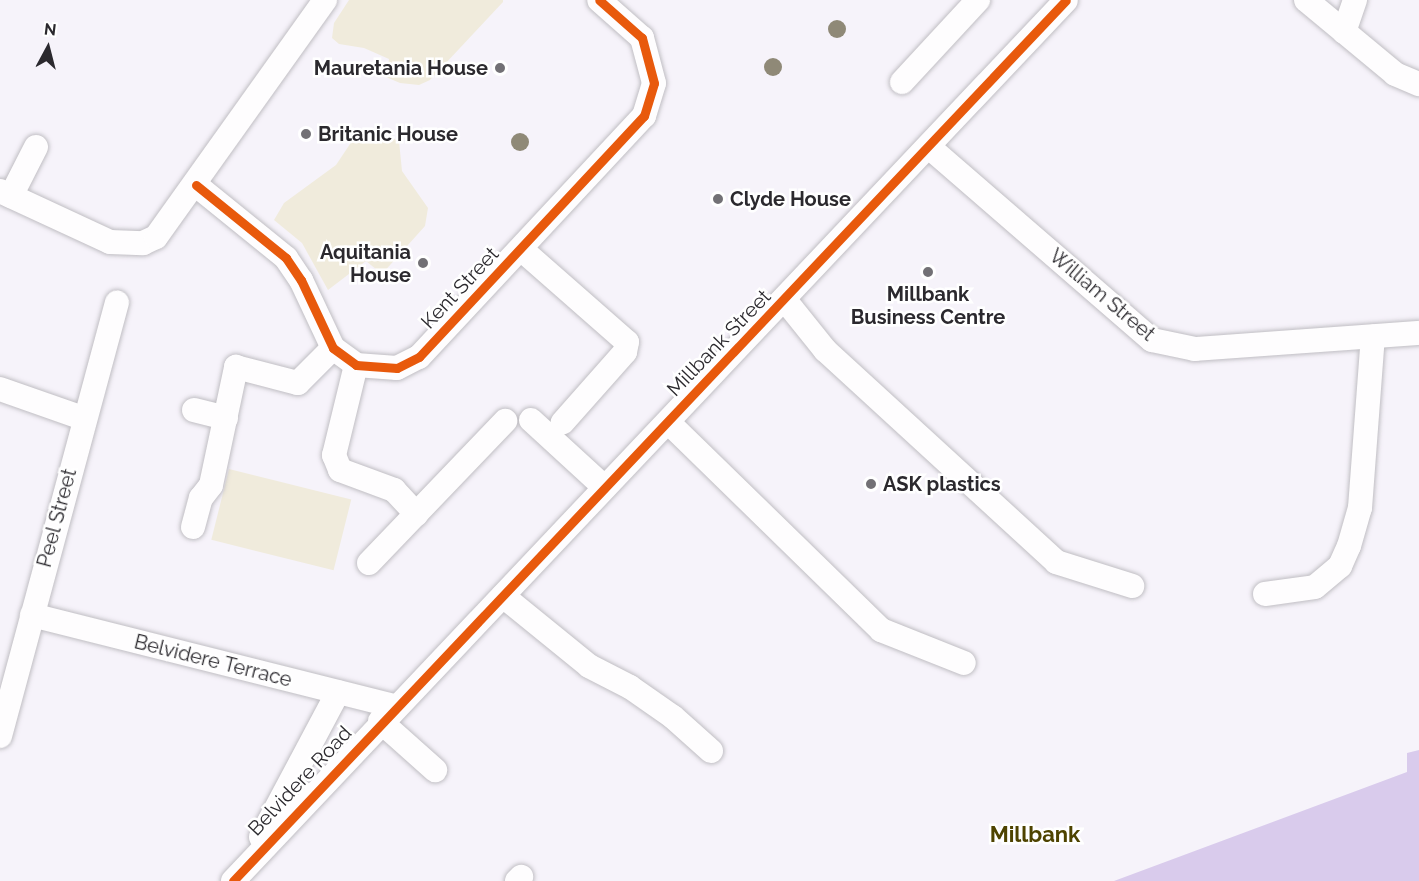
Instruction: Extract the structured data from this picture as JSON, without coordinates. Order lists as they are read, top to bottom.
{
  "streets": {
    "street": [
      "Kent Street",
      "William Street",
      "Millbank Street",
      "Peel Street",
      "Belvidere Terrace",
      "Belvidere Road"
    ]
  },
  "crossings": [
    ["William Street", "Millbank Street"],
    ["Millbank Street", "Belvidere Terrace"],
    ["Millbank Street", "Belvidere Road"],
    ["Peel Street", "Belvidere Terrace"],
    ["Belvidere Terrace", "Belvidere Road"]
  ],
  "districts": ["Millbank"],
  "places": [
    "Mauretania House",
    "Britanic House",
    "Clyde House",
    "Aquitania House",
    "Millbank Business Centre",
    "ASK plastics"
  ],
  "north": "top"
}
